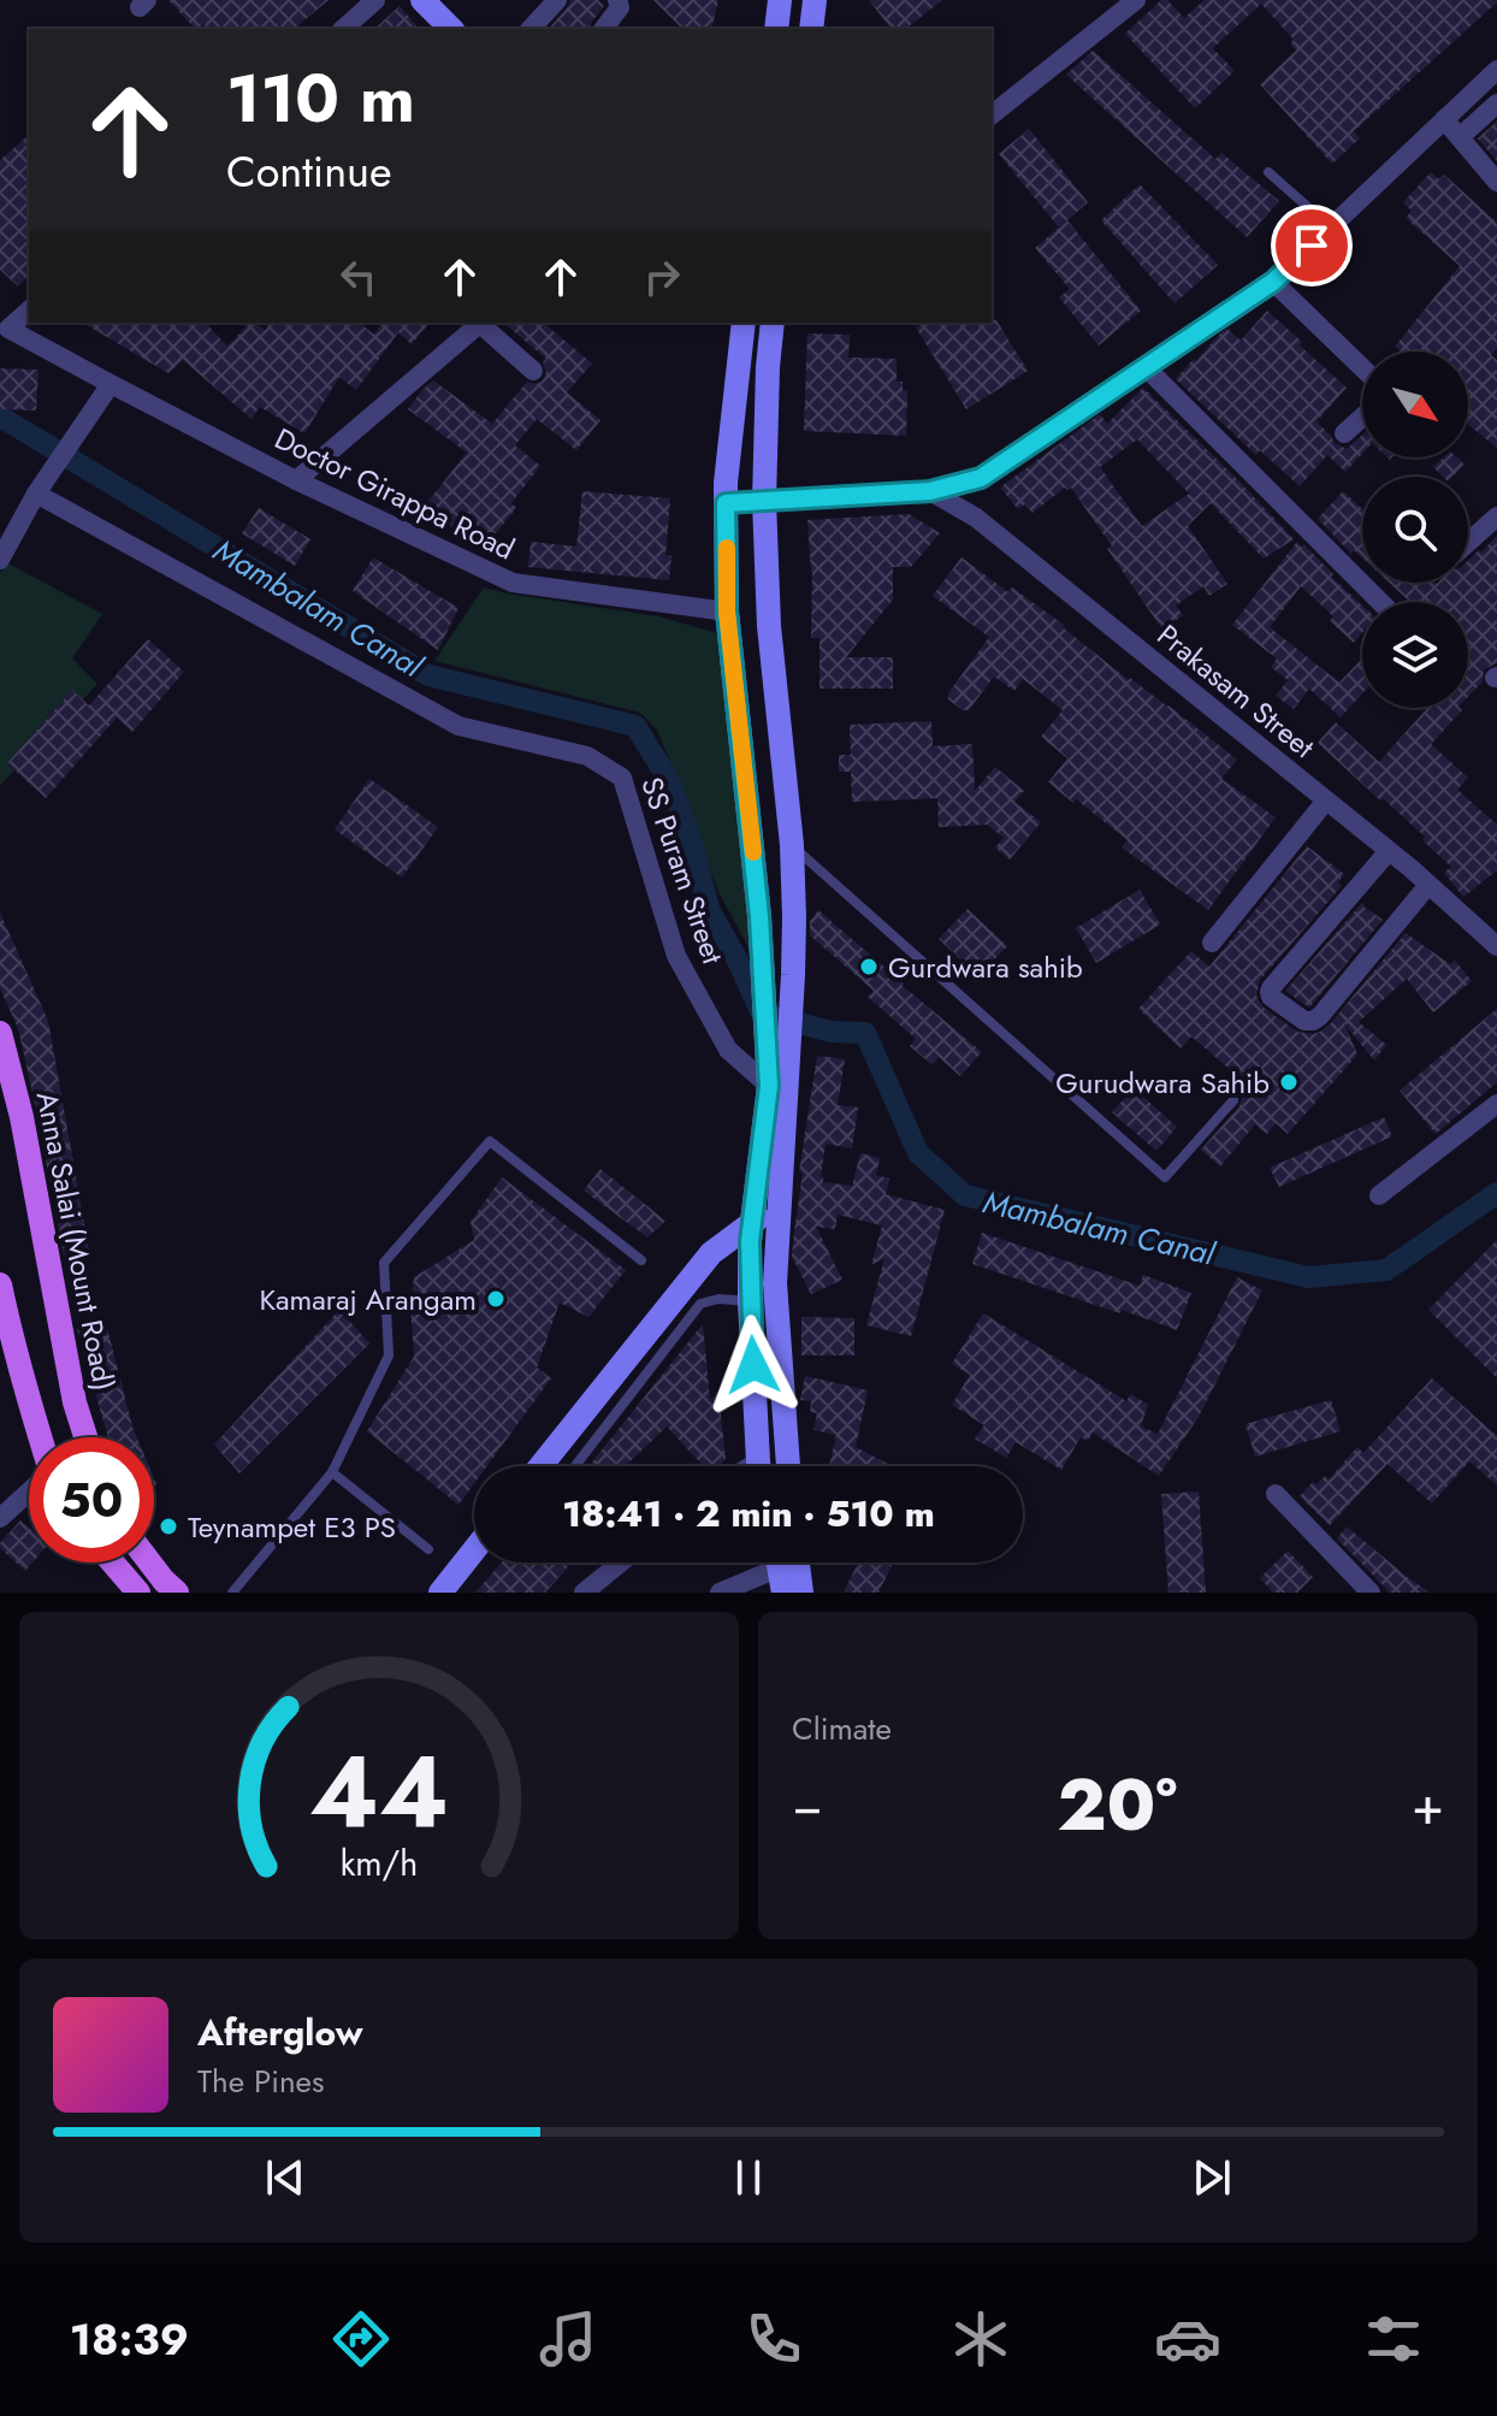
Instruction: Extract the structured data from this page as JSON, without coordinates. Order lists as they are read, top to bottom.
{
  "streets": {
    "main road": ["Anna Salai (Mount Road)"],
    "street": ["Doctor Girappa Road", "Prakasam Street", "SS Puram Street"]
  },
  "water": ["Mambalam Canal"],
  "places": [
    "Gurdwara sahib",
    "Gurudwara Sahib",
    "Kamaraj Arangam",
    "Teynampet E3 PS"
  ],
  "north": "bottom right",
  "page": {
    "turn": ["110 m", "Continue"],
    "limit": "50",
    "trip": "18:41 · 2 min · 510 m",
    "tile": "Climate",
    "heat": ["−", "20°", "+"],
    "song": ["Afterglow", "The Pines"],
    "tabs": "18:39",
    "gauge": ["44", "km/h"]
  }
}
